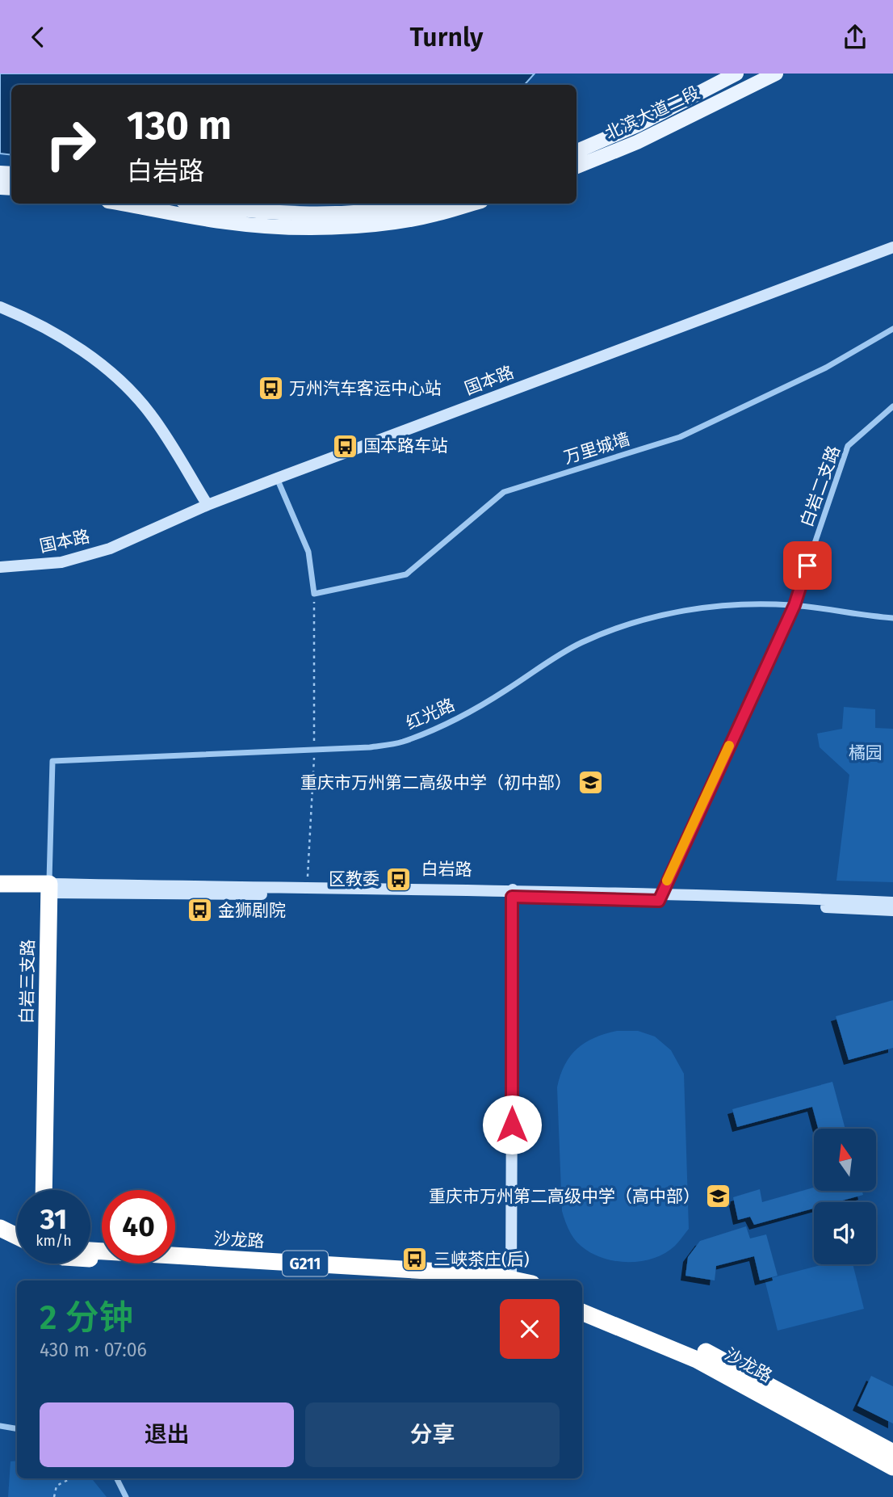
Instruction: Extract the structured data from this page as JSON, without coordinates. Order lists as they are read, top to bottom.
{
  "streets": {
    "highway": [
      "白岩路",
      "白岩三支路",
      "沙龙路",
      "G211"
    ],
    "main road": ["北滨大道二段"],
    "street": [
      "国本路",
      "万里城墙",
      "白岩二支路",
      "红光路"
    ]
  },
  "crossings": [
    ["白岩二支路", "红光路"],
    ["白岩二支路", "白岩路"],
    ["红光路", "白岩三支路"],
    ["白岩路", "白岩三支路"]
  ],
  "parks": ["橘园"],
  "places": {
    "bus stop": [
      "万州汽车客运中心站",
      "国本路车站",
      "区教委",
      "金狮剧院",
      "三峡茶庄(后)"
    ],
    "school or university": ["重庆市万州第二高级中学（初中部）", "重庆市万州第二高级中学（高中部）"]
  },
  "north": "top",
  "page": {
    "header": "Turnly",
    "turn": ["130 m", "白岩路"],
    "speed": "31 km/h",
    "limit": "40",
    "heading": ["2 分钟", "430 m · 07:06"],
    "buttons": ["退出", "分享"]
  }
}
